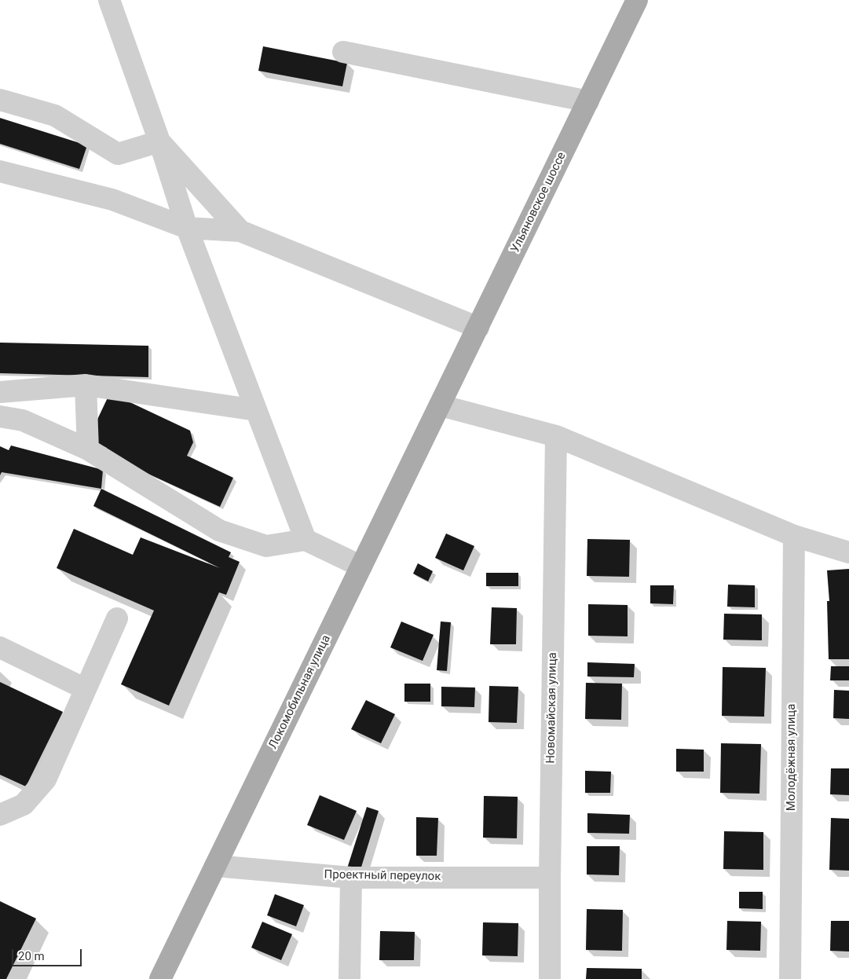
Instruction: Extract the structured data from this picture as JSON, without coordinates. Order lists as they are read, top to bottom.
{
  "streets": {
    "main road": ["Ульяновское шоссе", "Локомобильная улица"],
    "street": ["Новомайская улица", "Молодёжная улица", "Проектный переулок"]
  },
  "crossings": [
    ["Ульяновское шоссе", "Локомобильная улица"],
    ["Локомобильная улица", "Проектный переулок"],
    ["Новомайская улица", "Проектный переулок"]
  ],
  "scale_bar": "20 m"
}
